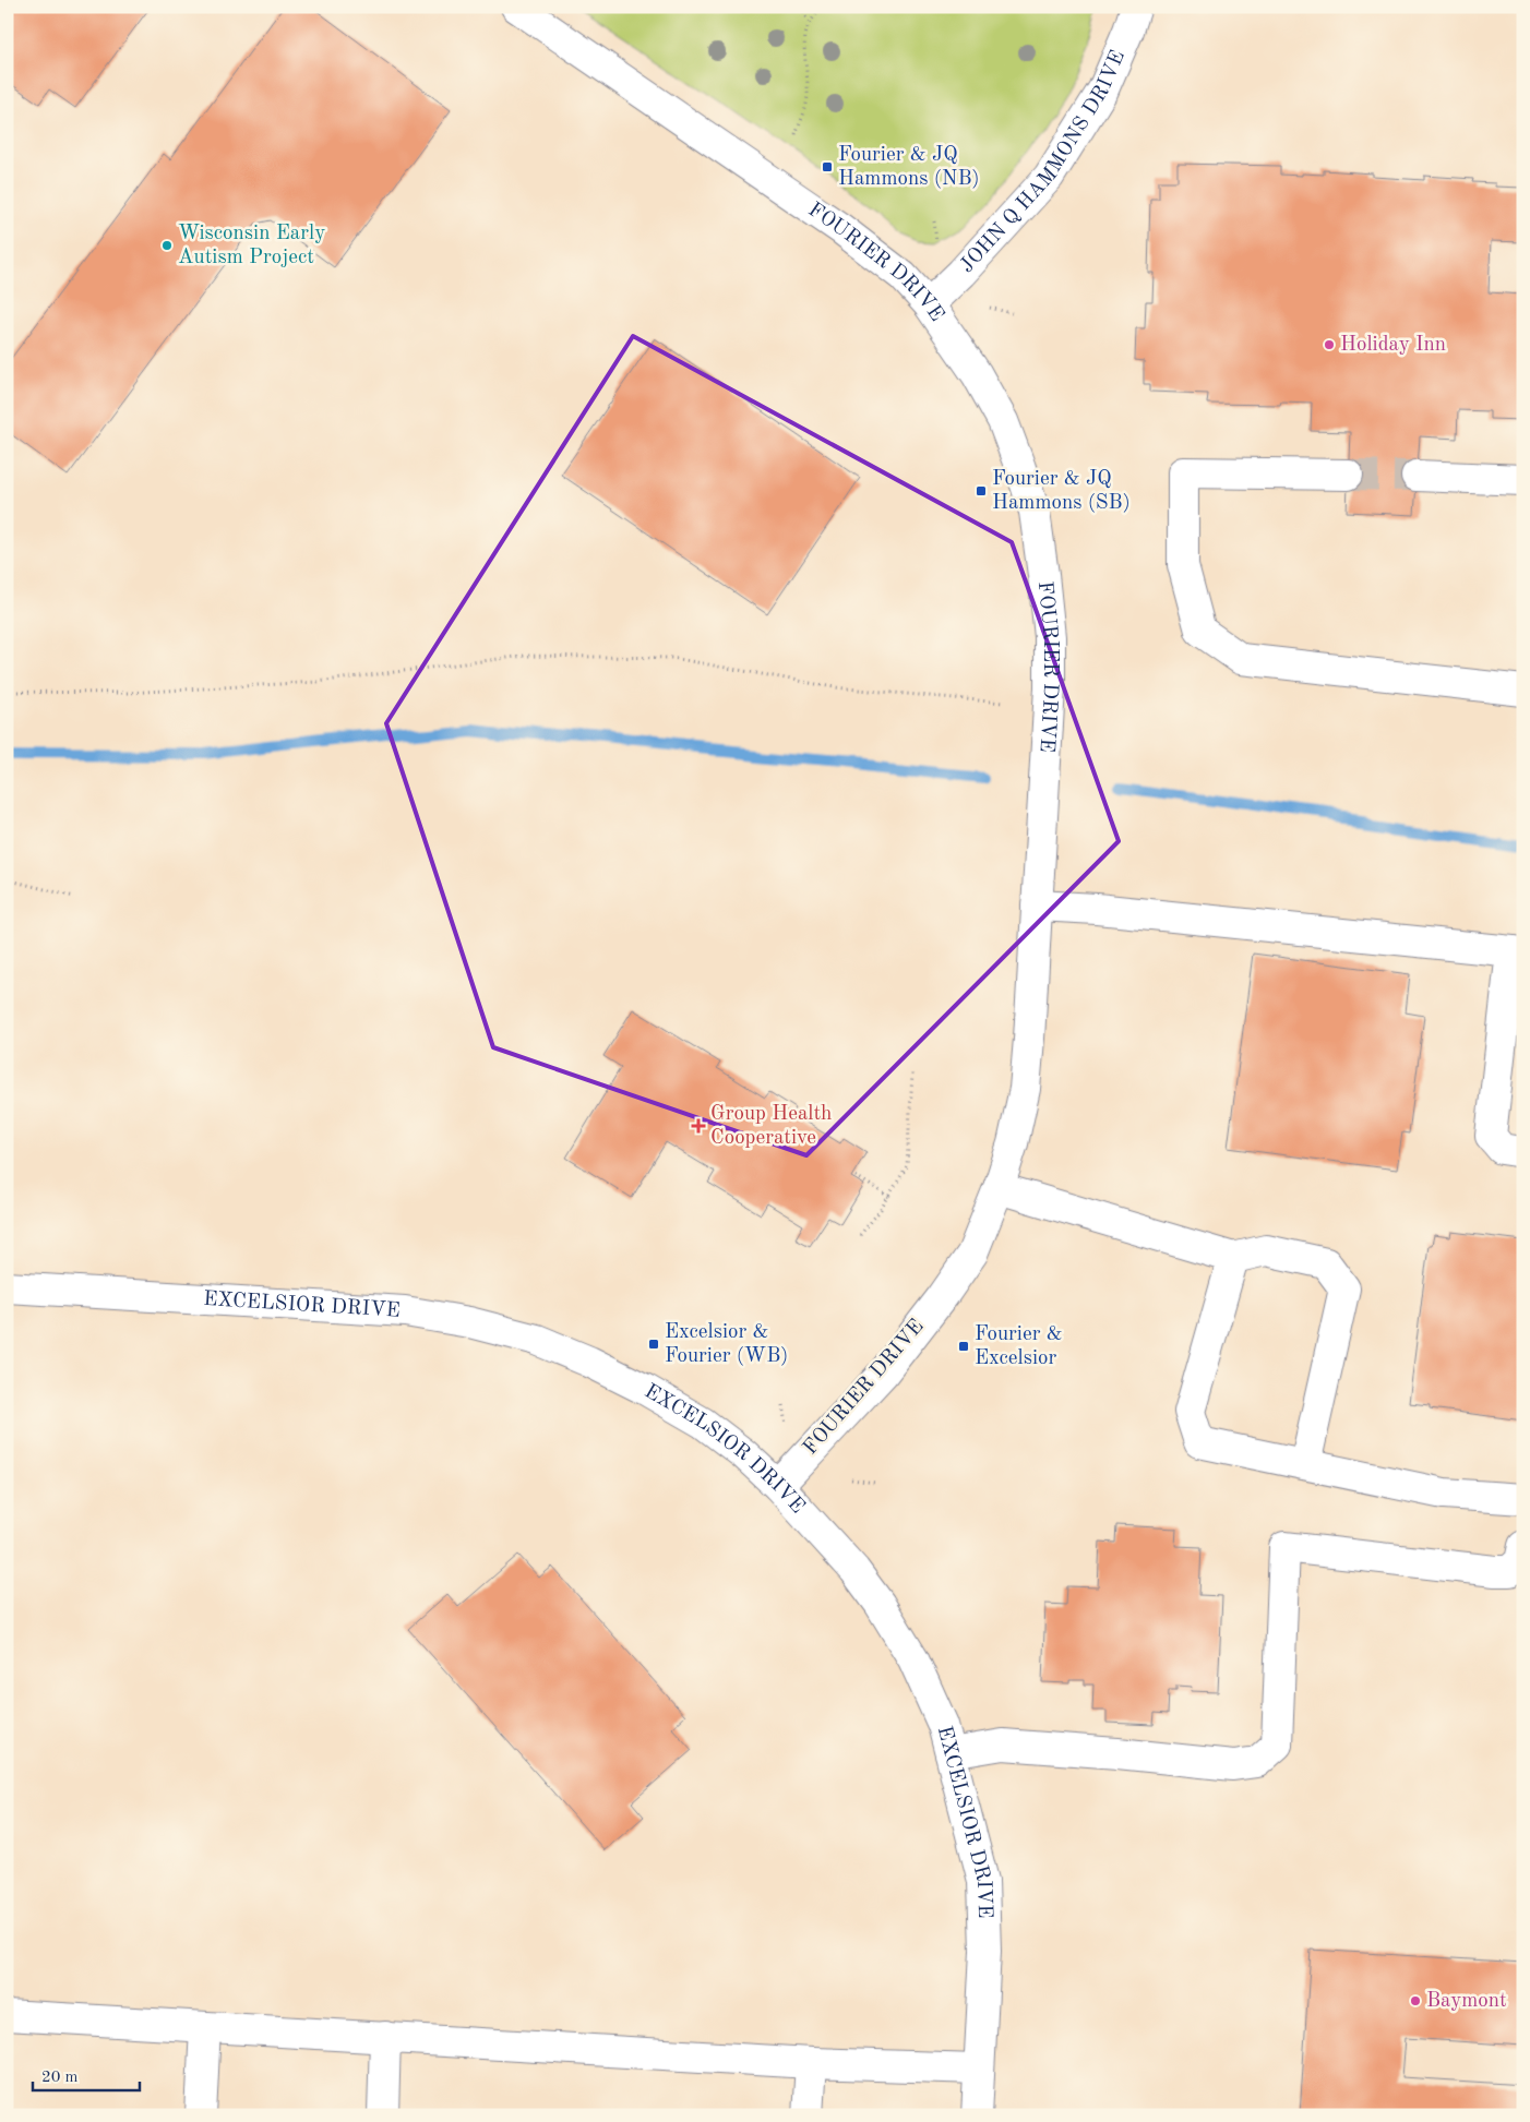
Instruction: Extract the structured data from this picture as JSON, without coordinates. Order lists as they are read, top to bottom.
{
  "streets": {
    "street": ["JOHN Q HAMMONS DRIVE", "FOURIER DRIVE", "EXCELSIOR DRIVE"]
  },
  "crossings": [
    ["JOHN Q HAMMONS DRIVE", "FOURIER DRIVE"],
    ["FOURIER DRIVE", "EXCELSIOR DRIVE"]
  ],
  "places": {
    "transit": [
      "Fourier & JQ Hammons (NB)",
      "Fourier & JQ Hammons (SB)",
      "Excelsior & Fourier (WB)",
      "Fourier & Excelsior"
    ],
    "other": ["Wisconsin Early Autism Project", "Holiday Inn", "Baymont"],
    "health": ["Group Health Cooperative"]
  },
  "scale_bar": "20 m"
}
